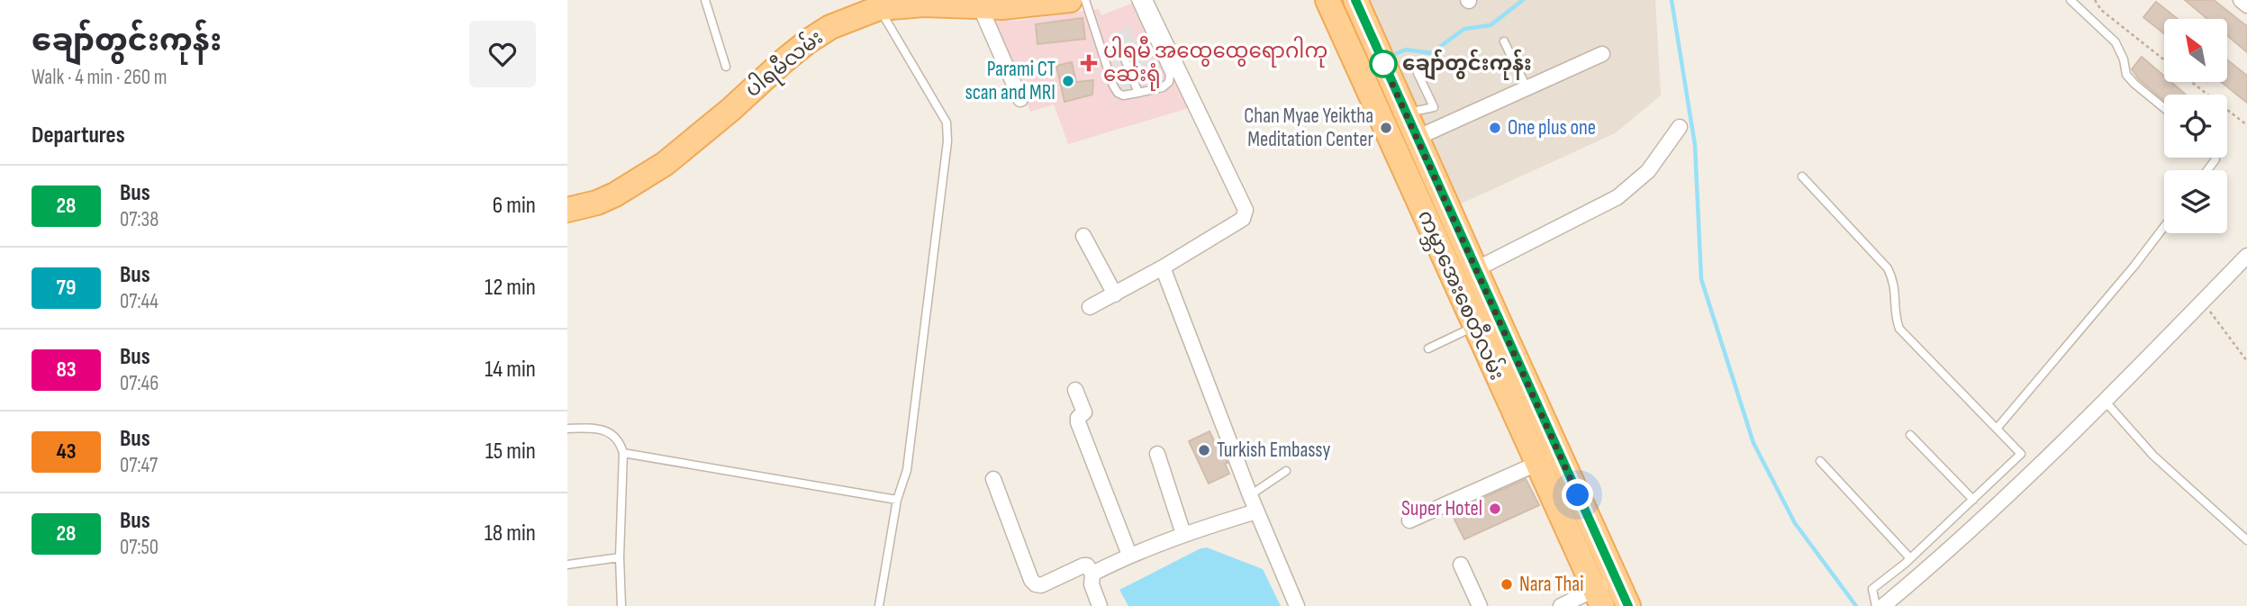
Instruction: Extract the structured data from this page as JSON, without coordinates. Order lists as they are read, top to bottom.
{
  "streets": {
    "main road": ["ပါရမီလမ်း", "ကမ္ဘာအေးစေတီလမ်း"]
  },
  "places": {
    "health": ["ပါရမီ အထွေထွေရောဂါကု ဆေးရုံ"],
    "other": [
      "ချော်တွင်းကုန်း",
      "Parami CT scan and MRI",
      "Chan Myae Yeiktha Meditation Center",
      "One plus one",
      "Turkish Embassy",
      "Super Hotel",
      "Nara Thai"
    ]
  },
  "lines": ["bus line 28"],
  "north": "top left",
  "page": {
    "heading": [
      ["ချော်တွင်းကုန်း", "Walk · 4 min · 260 m"],
      "Departures"
    ],
    "list": [
      {
        "mark": "28",
        "name": "Bus",
        "note": "07:38",
        "value": "6 min"
      },
      {
        "mark": "79",
        "name": "Bus",
        "note": "07:44",
        "value": "12 min"
      },
      {
        "mark": "83",
        "name": "Bus",
        "note": "07:46",
        "value": "14 min"
      },
      {
        "mark": "43",
        "name": "Bus",
        "note": "07:47",
        "value": "15 min"
      },
      {
        "mark": "28",
        "name": "Bus",
        "note": "07:50",
        "value": "18 min"
      }
    ]
  }
}
